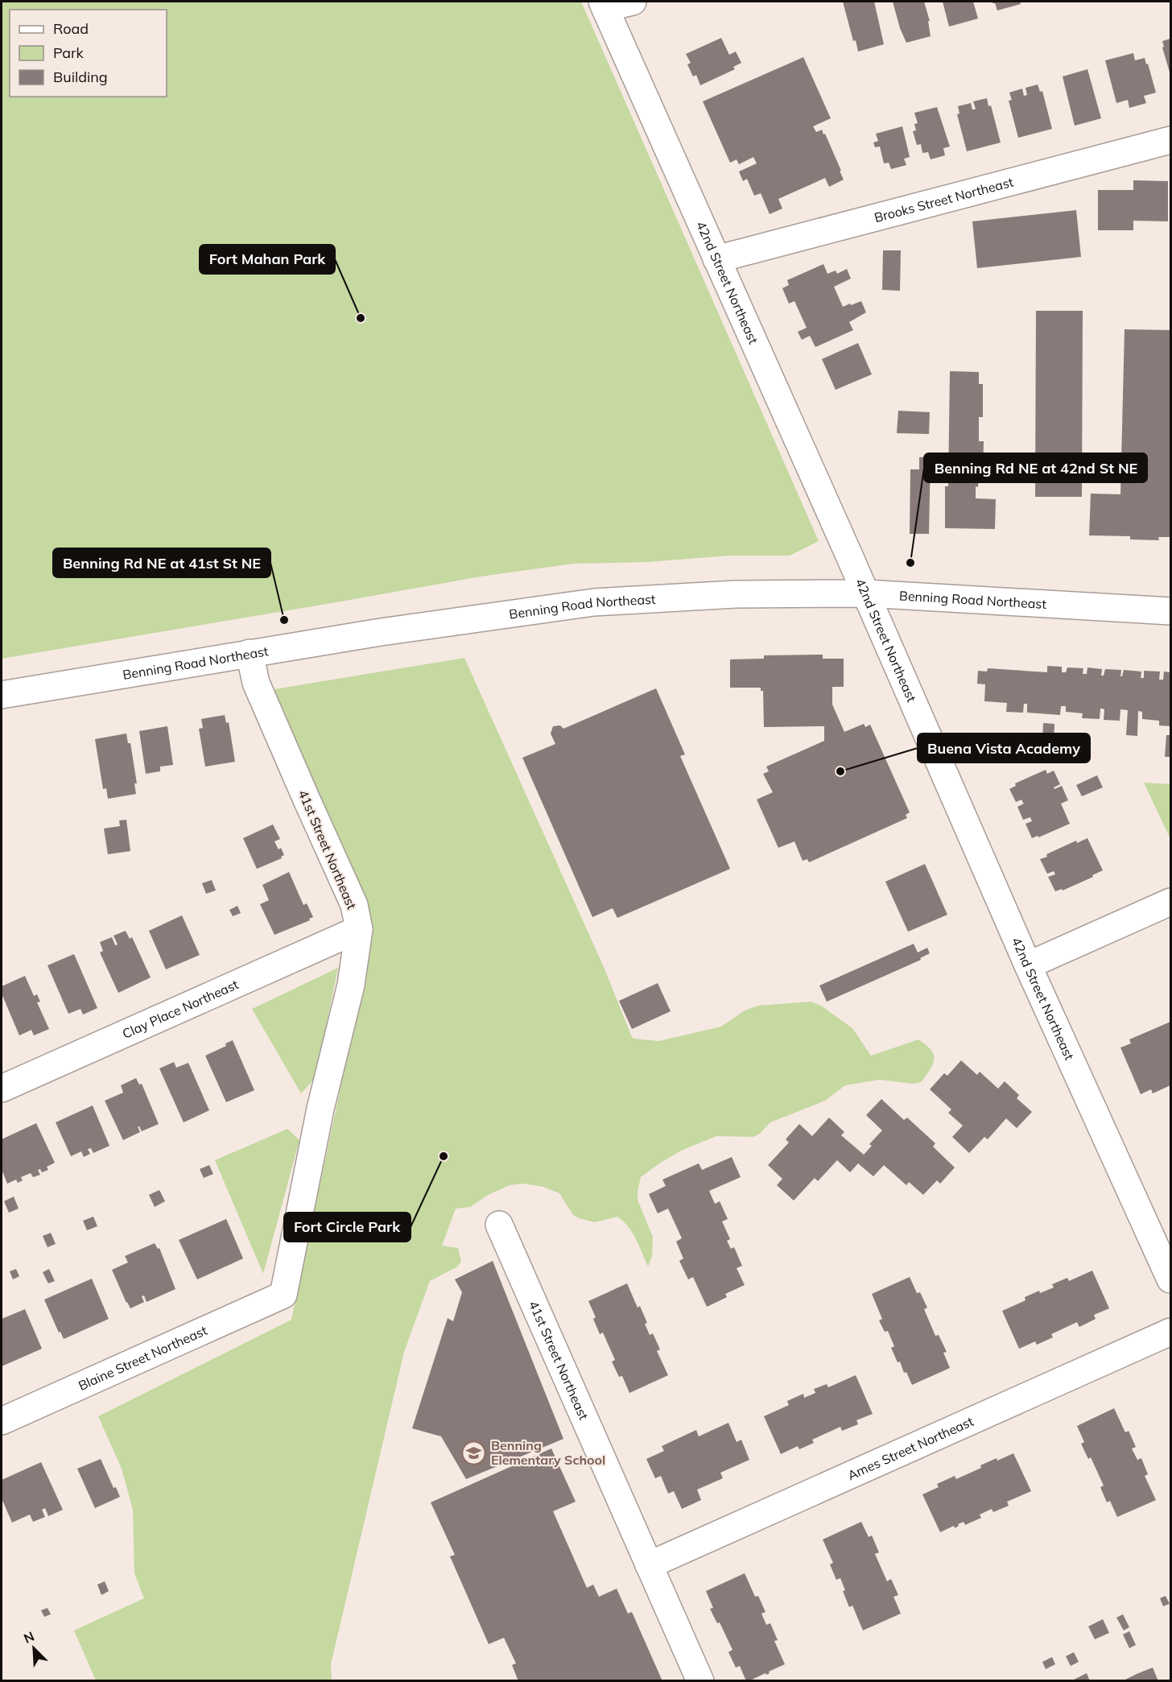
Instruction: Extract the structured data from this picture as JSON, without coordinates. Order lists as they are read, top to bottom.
{
  "streets": {
    "street": [
      "Brooks Street Northeast",
      "42nd Street Northeast",
      "Benning Road Northeast",
      "41st Street Northeast",
      "Clay Place Northeast",
      "Blaine Street Northeast",
      "Ames Street Northeast"
    ]
  },
  "crossings": [
    ["Brooks Street Northeast", "42nd Street Northeast"],
    ["42nd Street Northeast", "Benning Road Northeast"],
    ["Benning Road Northeast", "41st Street Northeast"],
    ["41st Street Northeast", "Clay Place Northeast"],
    ["41st Street Northeast", "Blaine Street Northeast"],
    ["41st Street Northeast", "Ames Street Northeast"]
  ],
  "places": {
    "other": [
      "Fort Mahan Park",
      "Benning Rd NE at 42nd St NE",
      "Benning Rd NE at 41st St NE",
      "Buena Vista Academy",
      "Fort Circle Park"
    ],
    "school or university": ["Benning Elementary School"]
  },
  "legend": ["Road", "Park", "Building"],
  "north": "top left"
}
